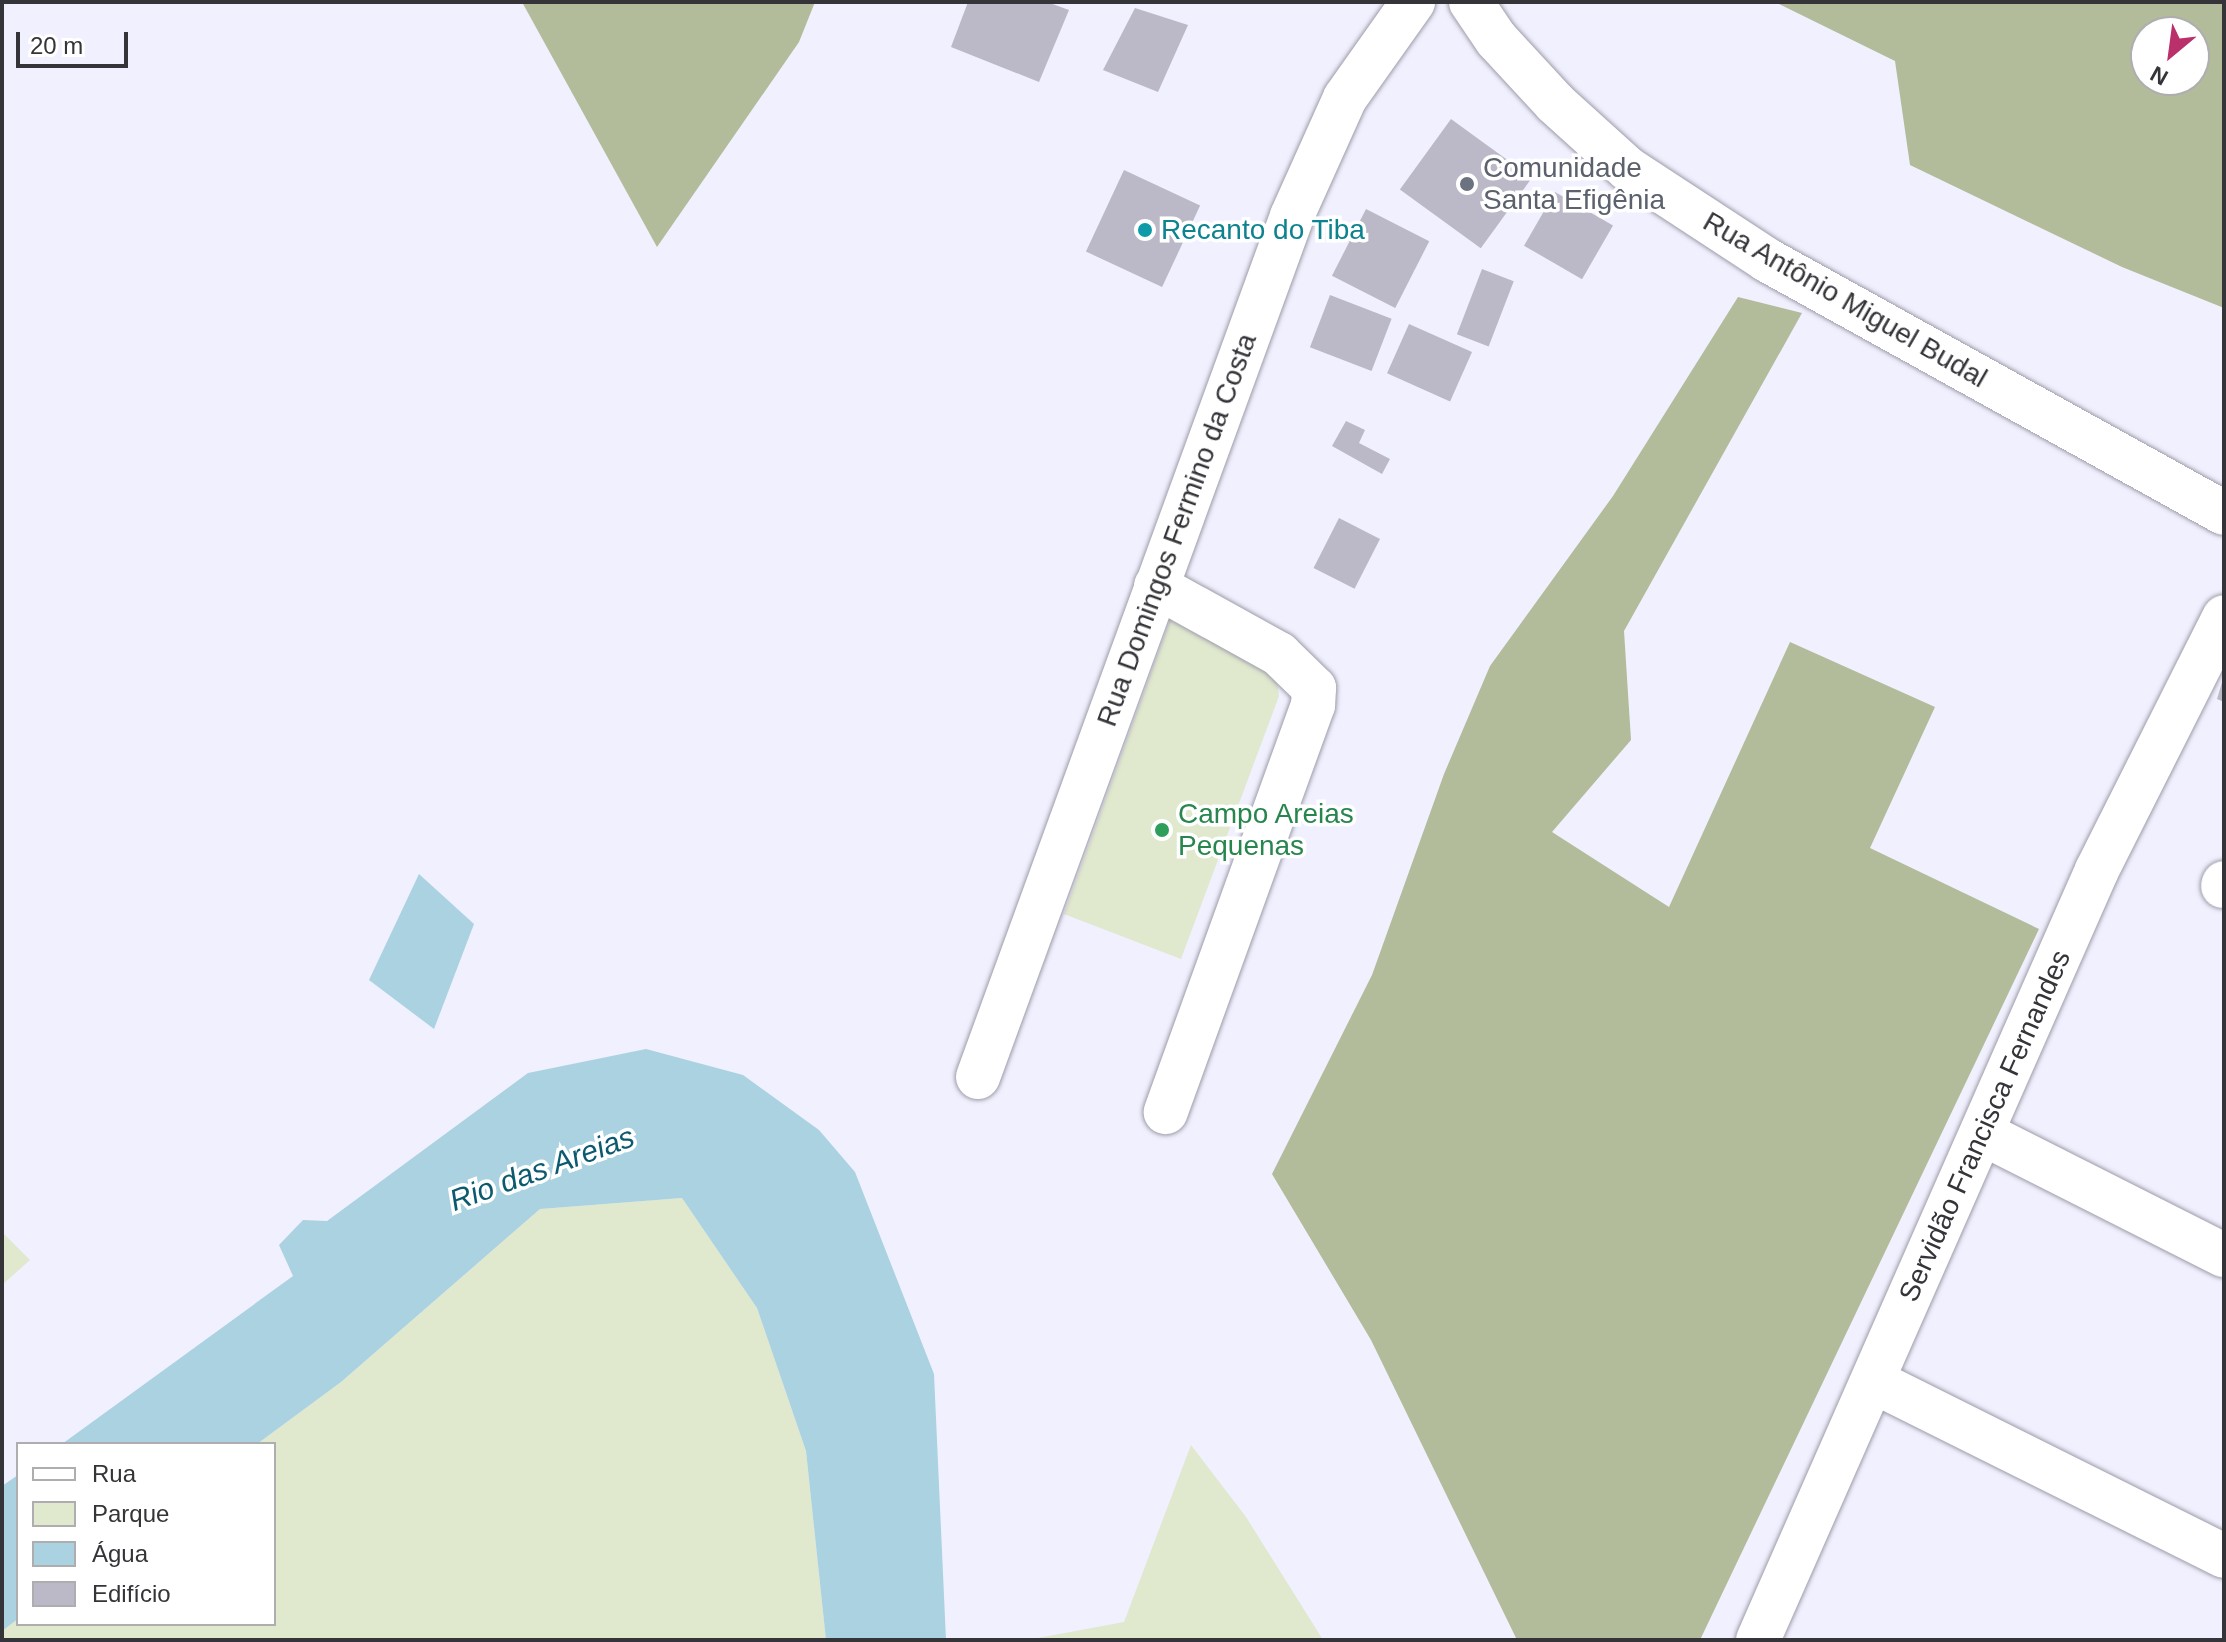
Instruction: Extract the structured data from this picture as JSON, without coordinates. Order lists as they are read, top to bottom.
{
  "streets": {
    "street": ["Rua Antônio Miguel Budal", "Rua Domingos Fermino da Costa", "Servidão Francisca Fernandes"]
  },
  "water": ["Rio das Areias"],
  "places": ["Comunidade Santa Efigênia", "Recanto do Tiba", "Campo Areias Pequenas"],
  "legend": [
    "Rua",
    "Parque",
    "Água",
    "Edifício"
  ],
  "scale_bar": "20 m",
  "north": "bottom left"
}
